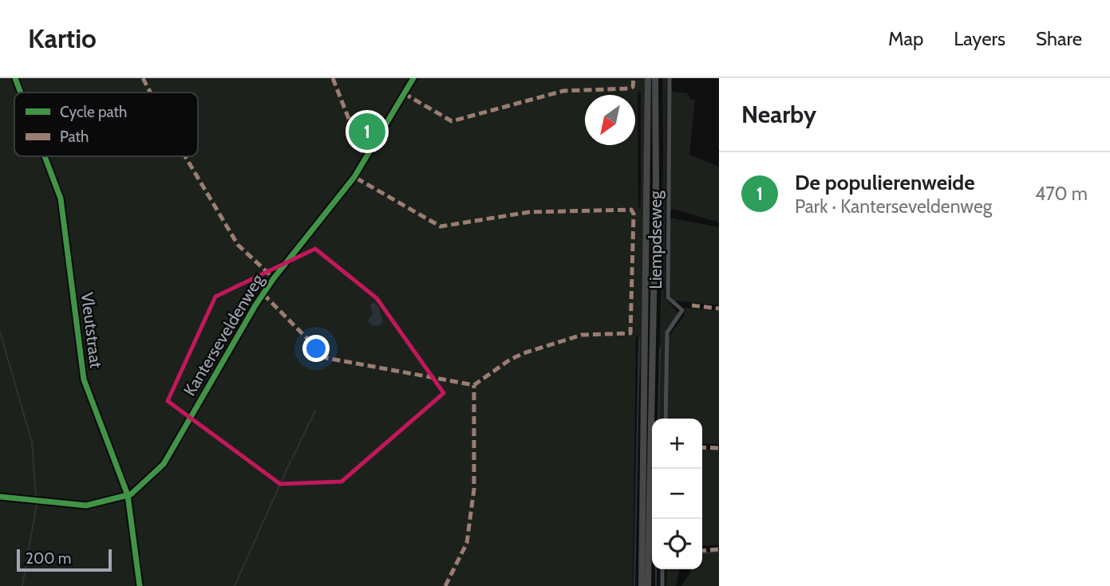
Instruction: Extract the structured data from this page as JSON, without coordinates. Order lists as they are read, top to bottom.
{
  "streets": {
    "street": ["Liempdseweg", "Vleutstraat", "Kanterseveldenweg"]
  },
  "crossings": [
    ["Vleutstraat", "Kanterseveldenweg"]
  ],
  "legend": ["Cycle path", "Path"],
  "scale_bar": "200 m",
  "north": "bottom left",
  "page": {
    "header": "Kartio",
    "nav": ["Map", "Layers", "Share"],
    "heading": "Nearby",
    "pins": "1",
    "list": [
      {
        "mark": "1",
        "name": "De populierenweide",
        "note": "Park · Kanterseveldenweg",
        "value": "470 m"
      }
    ],
    "map_buttons": ["+", "−"],
    "scale": "200 m"
  }
}
